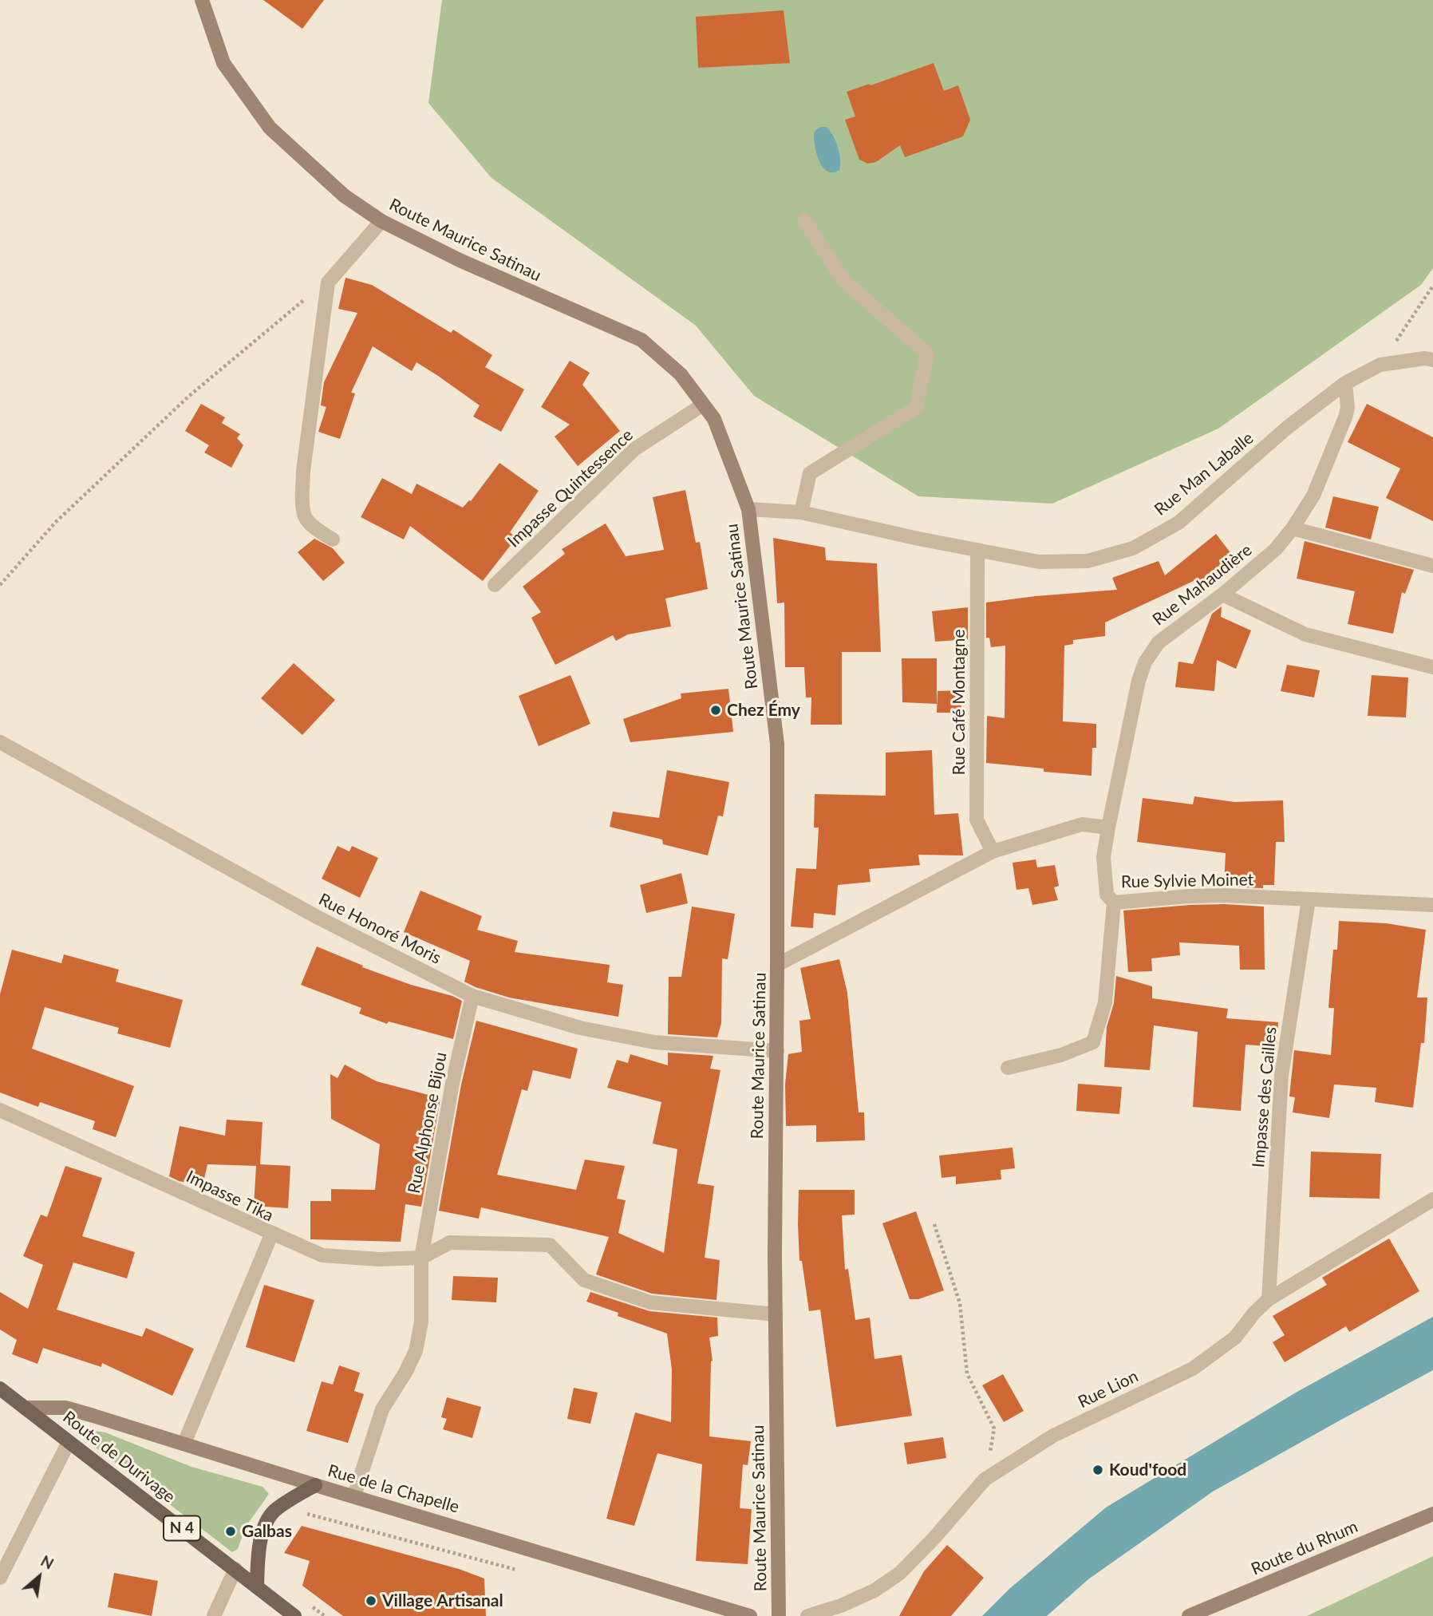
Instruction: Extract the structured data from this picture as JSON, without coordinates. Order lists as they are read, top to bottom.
{
  "streets": {
    "main road": [
      "Route Maurice Satinau",
      "Route de Durivage",
      "Rue de la Chapelle",
      "N 4",
      "Route du Rhum"
    ],
    "street": [
      "Rue Man Laballe",
      "Impasse Quintessence",
      "Rue Mahaudière",
      "Rue Café Montagne",
      "Rue Sylvie Moinet",
      "Rue Honoré Moris",
      "Impasse des Cailles",
      "Rue Alphonse Bijou",
      "Impasse Tika",
      "Rue Lion"
    ]
  },
  "crossings": [
    ["Route Maurice Satinau", "Rue Man Laballe"],
    ["Route Maurice Satinau", "Impasse Quintessence"],
    ["Route Maurice Satinau", "Rue Honoré Moris"],
    ["Rue Man Laballe", "Rue Mahaudière"],
    ["Rue Man Laballe", "Rue Café Montagne"],
    ["Rue Mahaudière", "Rue Sylvie Moinet"],
    ["Rue Sylvie Moinet", "Impasse des Cailles"],
    ["Rue Honoré Moris", "Rue Alphonse Bijou"],
    ["Impasse des Cailles", "Rue Lion"],
    ["Rue Alphonse Bijou", "Rue de la Chapelle"],
    ["Impasse Tika", "Rue de la Chapelle"],
    ["Route de Durivage", "Rue de la Chapelle"]
  ],
  "places": [
    "Chez Émy",
    "Koud'food",
    "Galbas",
    "Village Artisanal"
  ],
  "north": "top right"
}
